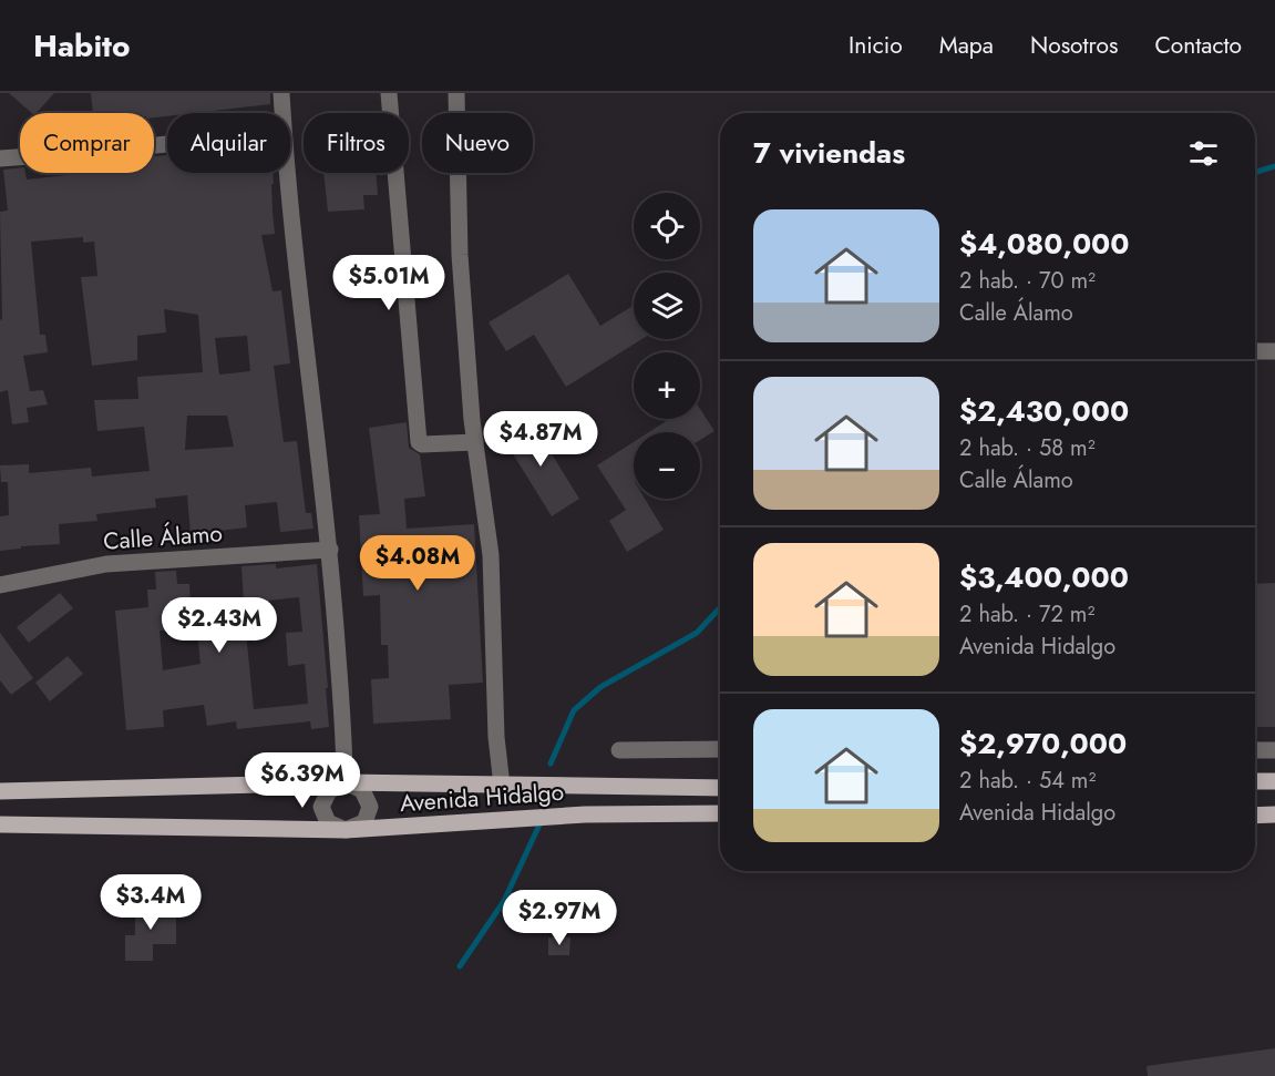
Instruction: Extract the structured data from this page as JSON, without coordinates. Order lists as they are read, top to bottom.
{
  "streets": {
    "main road": ["Avenida Hidalgo"],
    "street": ["Calle Álamo"]
  },
  "page": {
    "header": "Habito",
    "nav": [
      "Inicio",
      "Mapa",
      "Nosotros",
      "Contacto"
    ],
    "chip": [
      "Comprar",
      "Alquilar",
      "Filtros",
      "Nuevo"
    ],
    "heading": "7 viviendas",
    "map_buttons": ["+", "−"],
    "list": [
      {
        "name": "$4,080,000",
        "note": "2 hab. · 70 m² · Calle Álamo"
      },
      {
        "name": "$2,430,000",
        "note": "2 hab. · 58 m² · Calle Álamo"
      },
      {
        "name": "$3,400,000",
        "note": "2 hab. · 72 m² · Avenida Hidalgo"
      },
      {
        "name": "$2,970,000",
        "note": "2 hab. · 54 m² · Avenida Hidalgo"
      }
    ],
    "price": [
      "$5.01M",
      "$4.87M",
      "$4.08M",
      "$2.43M",
      "$6.39M",
      "$3.4M",
      "$2.97M"
    ]
  }
}
